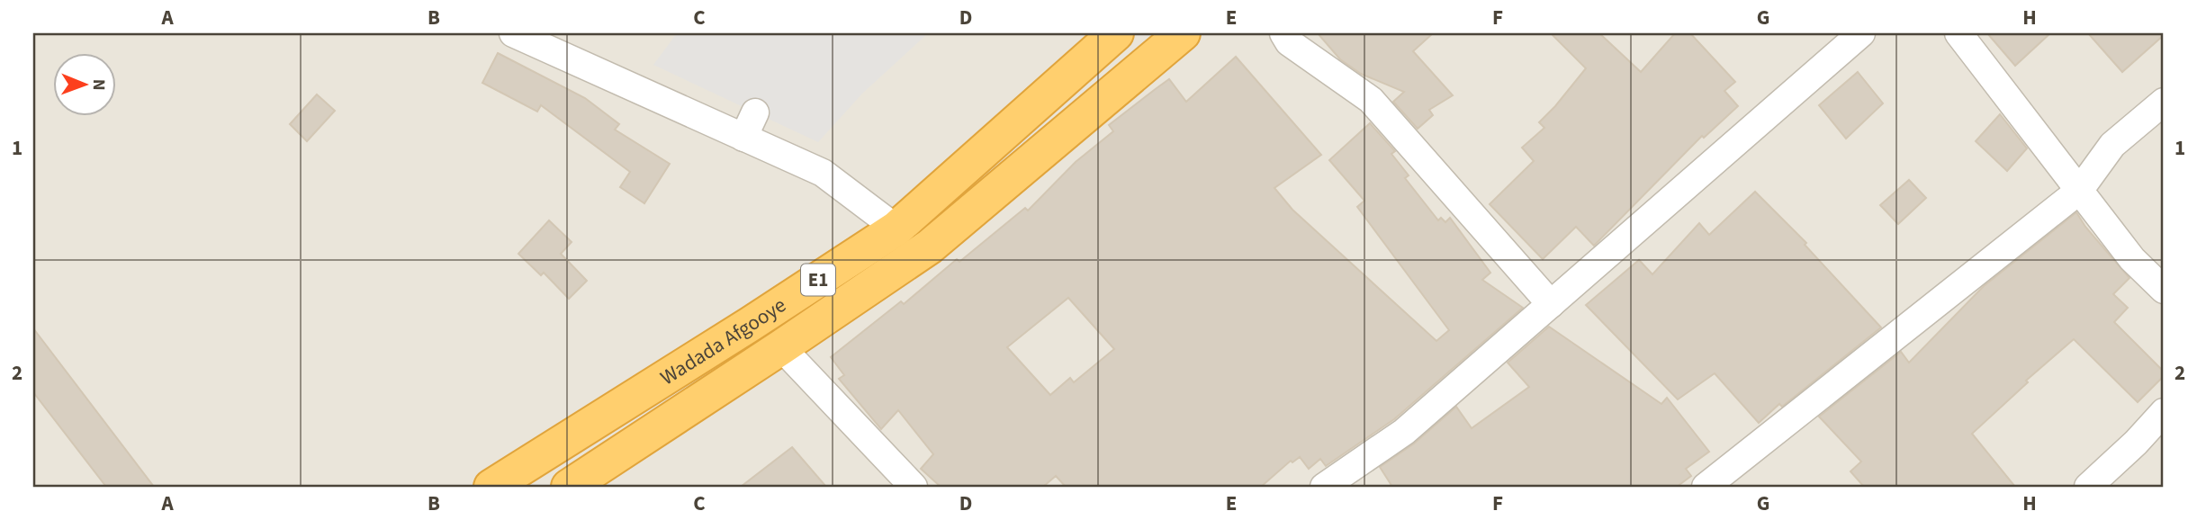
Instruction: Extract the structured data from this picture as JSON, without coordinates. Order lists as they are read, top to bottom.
{
  "streets": {
    "highway": ["E1", "Wadada Afgooye"]
  },
  "north": "right",
  "grid": {
    "columns": [
      "A",
      "B",
      "C",
      "D",
      "E",
      "F",
      "G",
      "H"
    ],
    "rows": ["1", "2"]
  }
}
